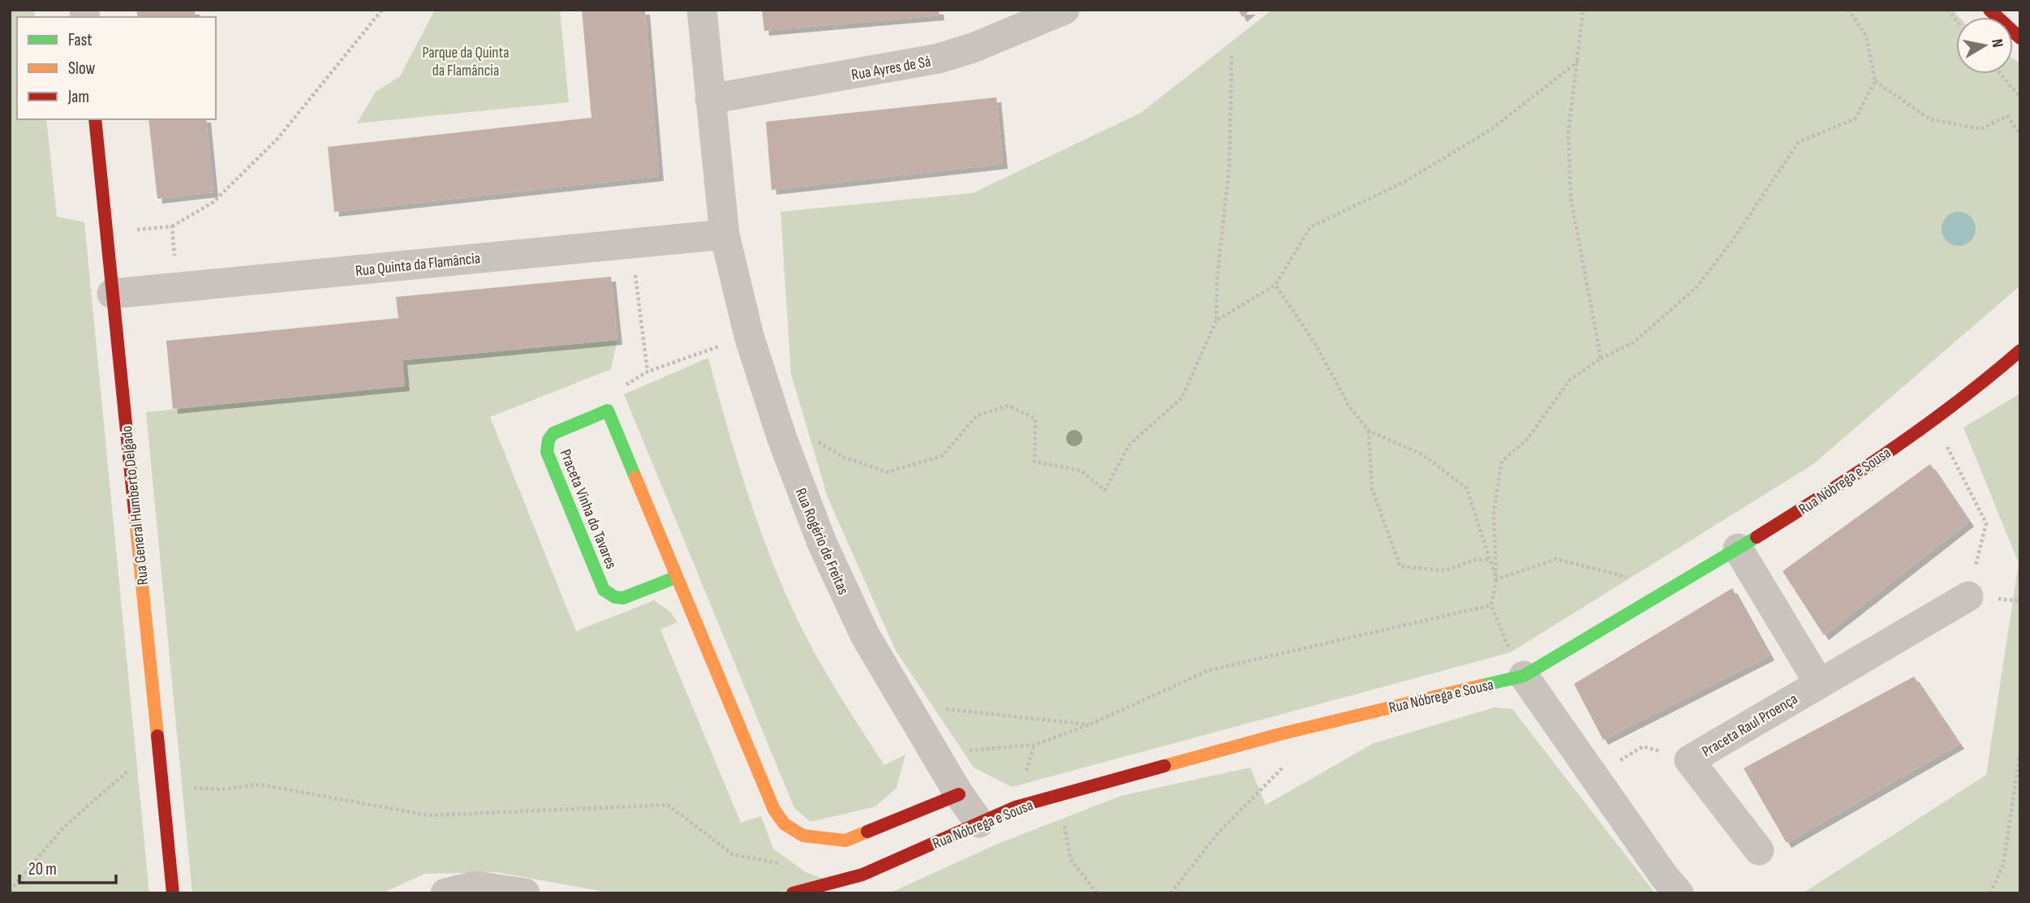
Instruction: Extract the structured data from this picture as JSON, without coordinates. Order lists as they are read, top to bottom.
{
  "streets": {
    "street": [
      "Rua Ayres de Sá",
      "Rua Quinta da Flamância",
      "Rua Nóbrega e Sousa",
      "Rua General Humberto Delgado",
      "Praceta Vinha do Tavares",
      "Rua Rogério de Freitas",
      "Praceta Raul Proença"
    ]
  },
  "crossings": [
    ["Rua Ayres de Sá", "Rua Rogério de Freitas"],
    ["Rua Quinta da Flamância", "Rua General Humberto Delgado"],
    ["Rua Quinta da Flamância", "Rua Rogério de Freitas"],
    ["Rua Nóbrega e Sousa", "Rua Rogério de Freitas"]
  ],
  "parks": ["Parque da Quinta da Flamância"],
  "legend": ["Fast", "Slow", "Jam"],
  "scale_bar": "20 m",
  "north": "right"
}
